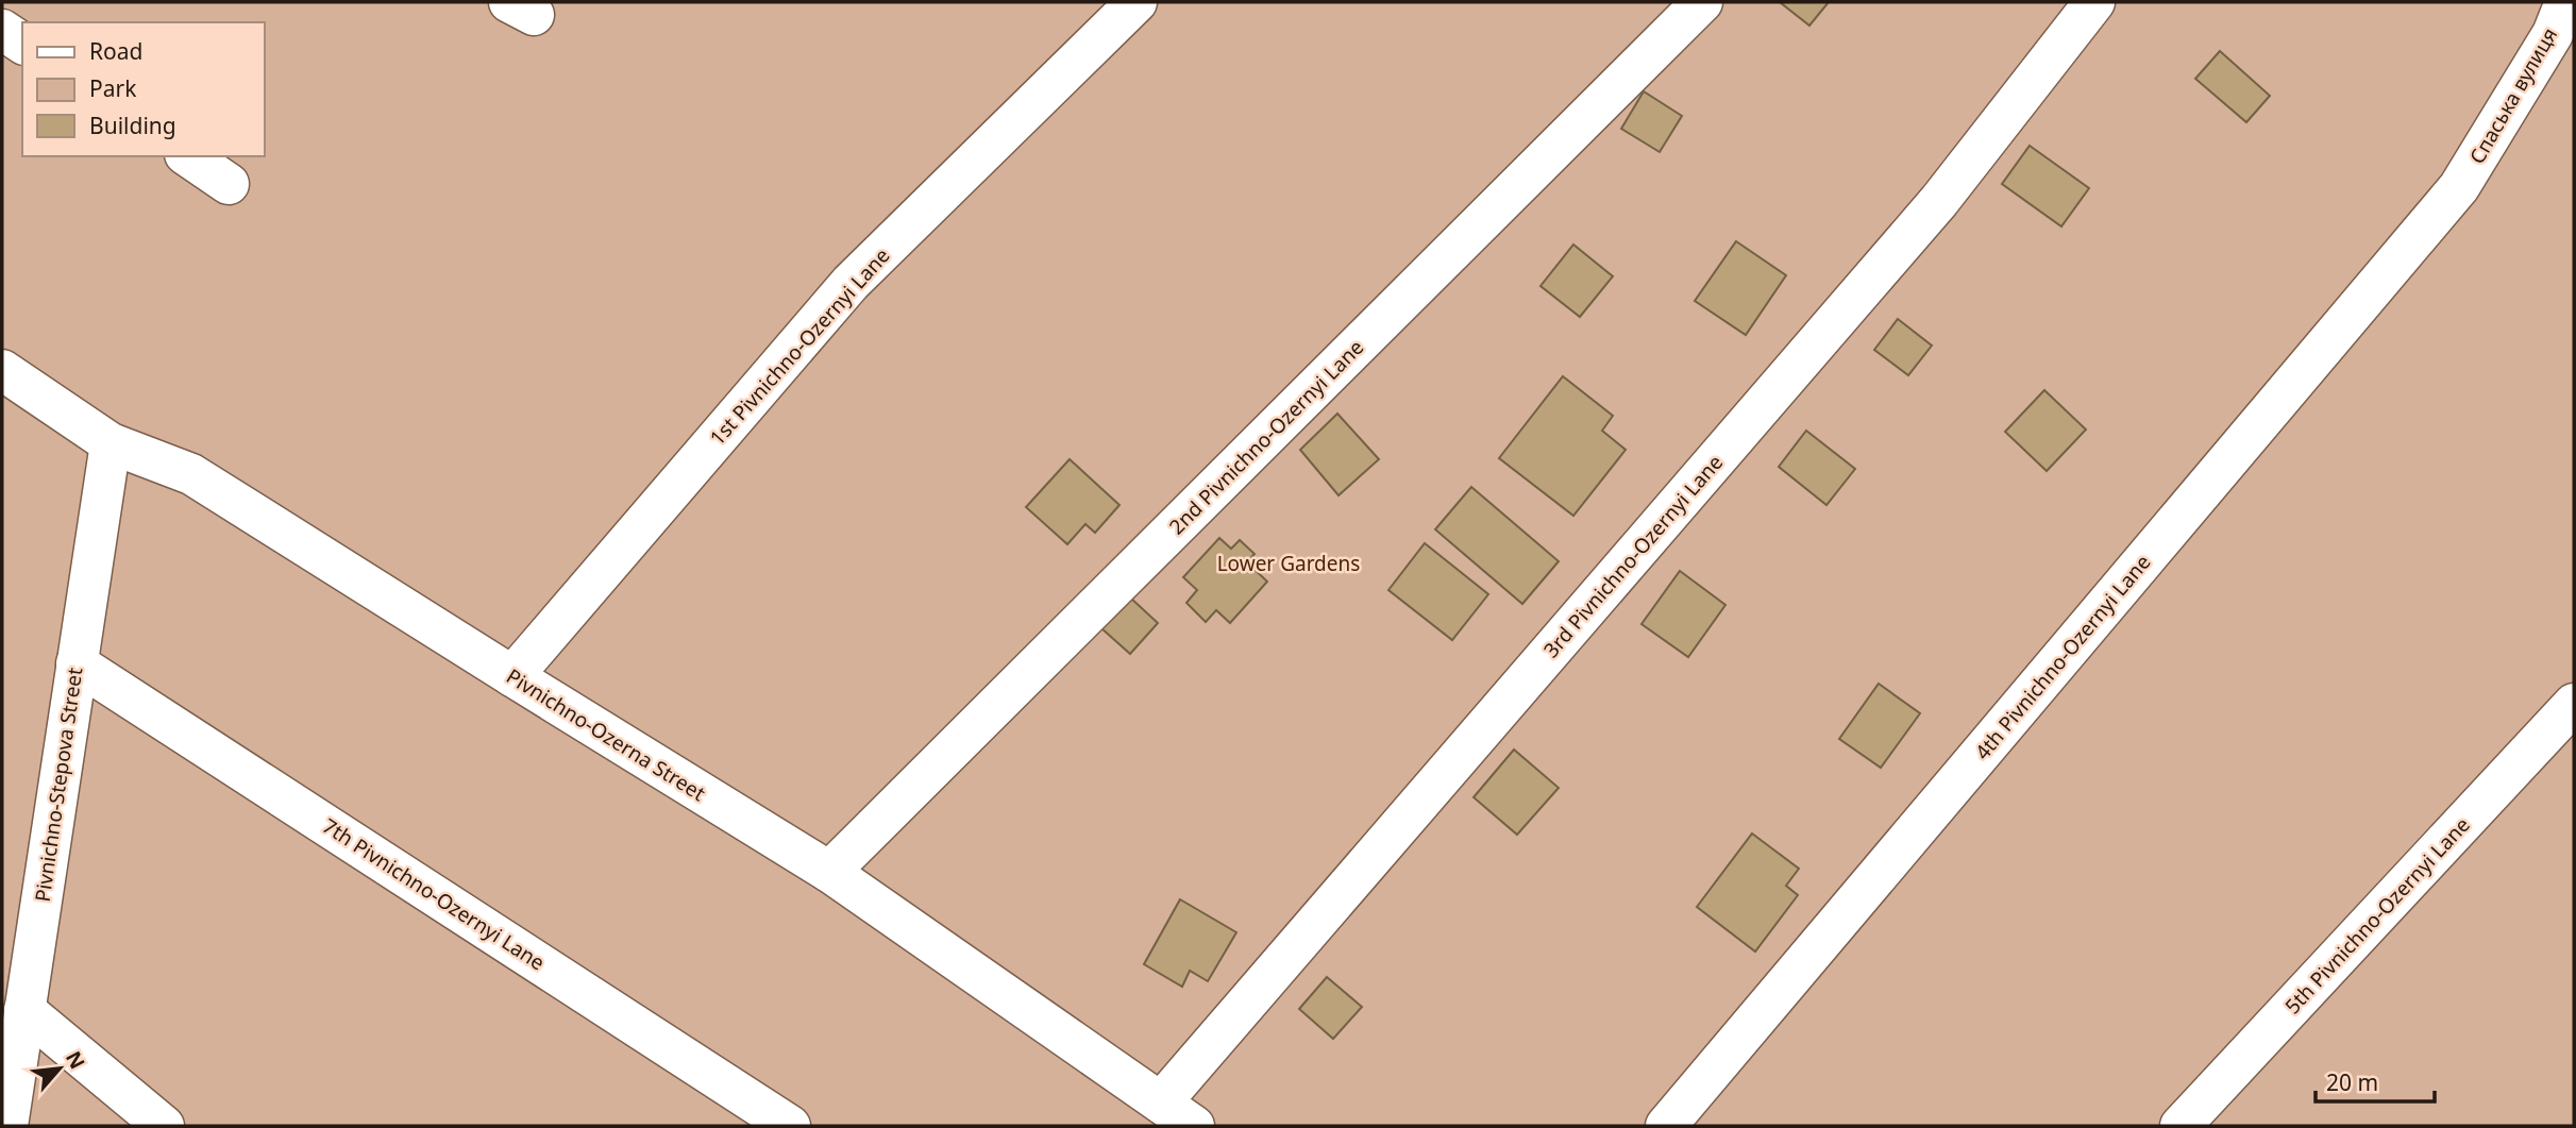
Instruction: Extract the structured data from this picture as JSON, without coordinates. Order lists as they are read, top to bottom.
{
  "streets": {
    "street": [
      "Спаська вулиця",
      "1st Pivnichno-Ozernyi Lane",
      "2nd Pivnichno-Ozernyi Lane",
      "3rd Pivnichno-Ozernyi Lane",
      "4th Pivnichno-Ozernyi Lane",
      "Pivnichno-Ozerna Street",
      "Pivnichno-Stepova Street",
      "7th Pivnichno-Ozernyi Lane",
      "5th Pivnichno-Ozernyi Lane"
    ]
  },
  "crossings": [
    ["Спаська вулиця", "4th Pivnichno-Ozernyi Lane"],
    ["1st Pivnichno-Ozernyi Lane", "Pivnichno-Ozerna Street"],
    ["2nd Pivnichno-Ozernyi Lane", "Pivnichno-Ozerna Street"],
    ["3rd Pivnichno-Ozernyi Lane", "Pivnichno-Ozerna Street"],
    ["Pivnichno-Ozerna Street", "Pivnichno-Stepova Street"],
    ["Pivnichno-Stepova Street", "7th Pivnichno-Ozernyi Lane"]
  ],
  "parks": ["Lower Gardens"],
  "legend": ["Road", "Park", "Building"],
  "scale_bar": "20 m",
  "north": "top right"
}
